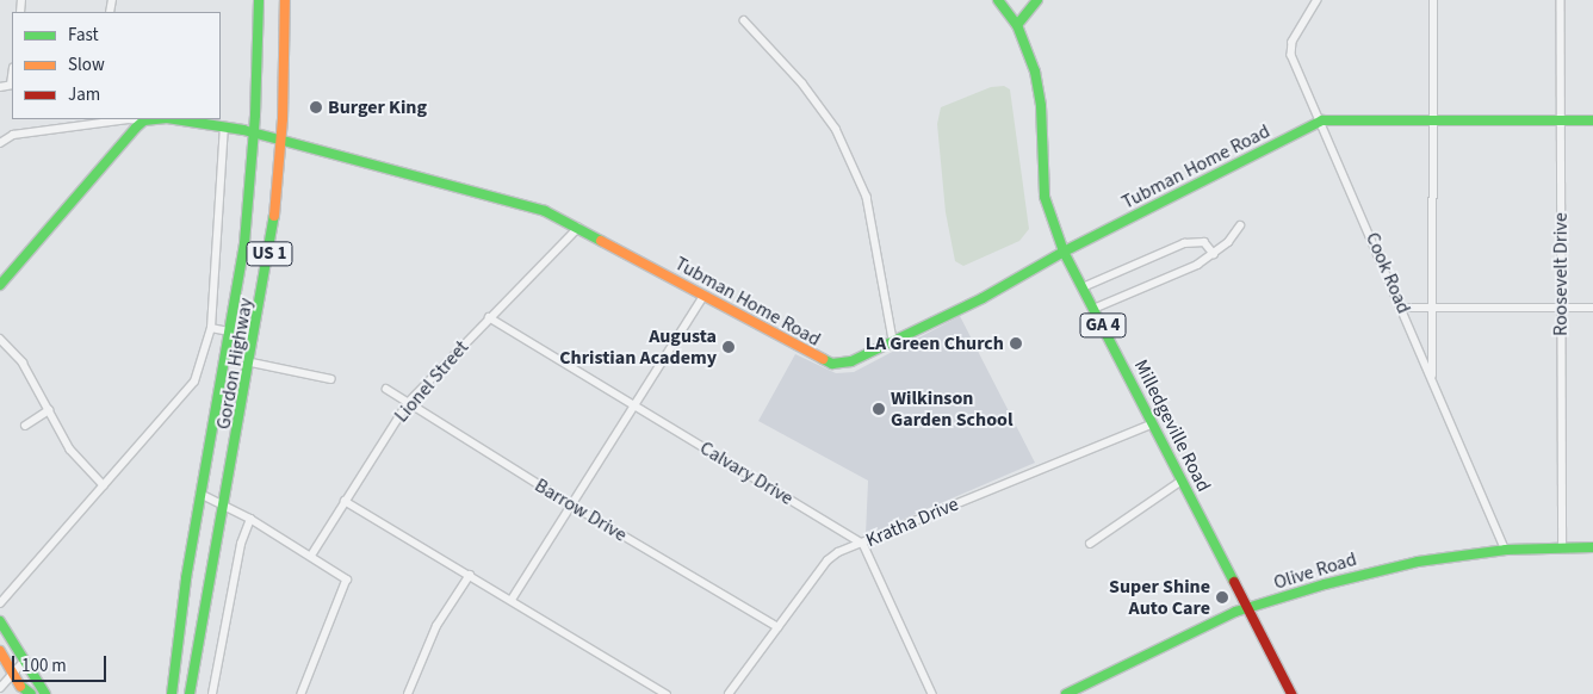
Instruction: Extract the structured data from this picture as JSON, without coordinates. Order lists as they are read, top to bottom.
{
  "streets": {
    "main road": [
      "Tubman Home Road",
      "US 1",
      "GA 4",
      "Gordon Highway",
      "Milledgeville Road",
      "Olive Road"
    ],
    "street": [
      "Cook Road",
      "Roosevelt Drive",
      "Lionel Street",
      "Calvary Drive",
      "Barrow Drive",
      "Kratha Drive"
    ]
  },
  "crossings": [
    ["Tubman Home Road", "Cook Road"],
    ["Tubman Home Road", "Roosevelt Drive"],
    ["Tubman Home Road", "Gordon Highway"],
    ["Tubman Home Road", "Lionel Street"],
    ["Tubman Home Road", "Milledgeville Road"],
    ["Cook Road", "Olive Road"],
    ["Roosevelt Drive", "Olive Road"],
    ["GA 4", "Milledgeville Road"],
    ["Lionel Street", "Calvary Drive"],
    ["Lionel Street", "Barrow Drive"],
    ["Milledgeville Road", "Kratha Drive"],
    ["Milledgeville Road", "Olive Road"],
    ["Calvary Drive", "Kratha Drive"],
    ["Barrow Drive", "Kratha Drive"]
  ],
  "places": [
    "Burger King",
    "LA Green Church",
    "Augusta Christian Academy",
    "Wilkinson Garden School",
    "Super Shine Auto Care"
  ],
  "legend": ["Fast", "Slow", "Jam"],
  "scale_bar": "100 m"
}
